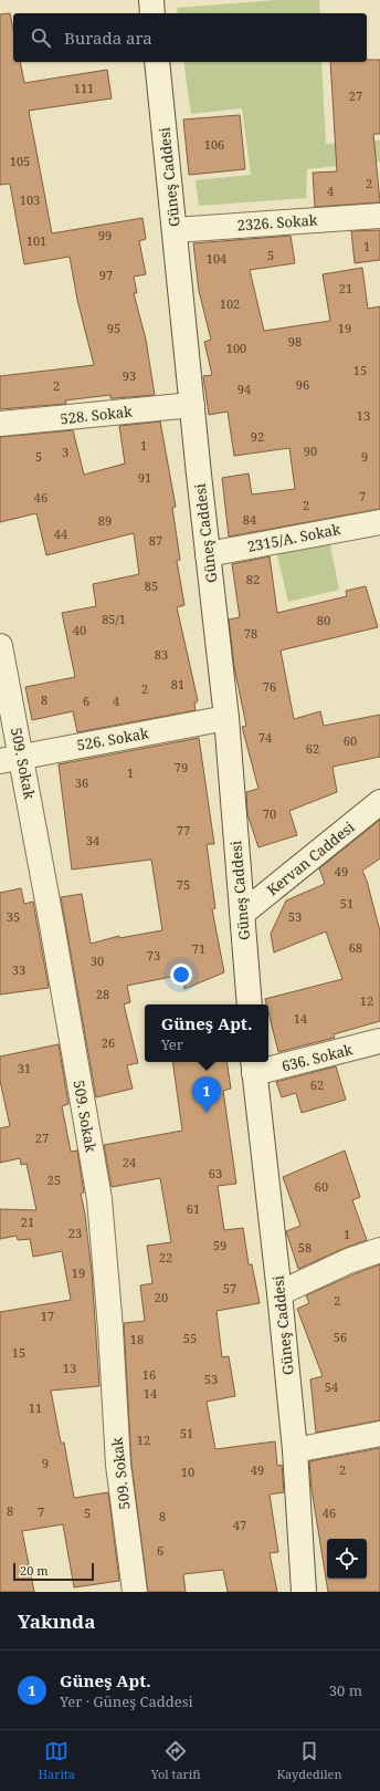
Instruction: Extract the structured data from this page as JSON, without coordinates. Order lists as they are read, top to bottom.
{
  "streets": {
    "street": [
      "Güneş Caddesi",
      "2326. Sokak",
      "528. Sokak",
      "2315/A. Sokak",
      "526. Sokak",
      "509. Sokak",
      "Kervan Caddesi",
      "636. Sokak"
    ]
  },
  "crossings": [
    ["Güneş Caddesi", "2326. Sokak"],
    ["Güneş Caddesi", "528. Sokak"],
    ["Güneş Caddesi", "2315/A. Sokak"],
    ["Güneş Caddesi", "526. Sokak"],
    ["Güneş Caddesi", "Kervan Caddesi"],
    ["Güneş Caddesi", "636. Sokak"],
    ["526. Sokak", "509. Sokak"]
  ],
  "house_numbers": [
    "111",
    "27",
    "106",
    "105",
    "2",
    "4",
    "103",
    "99",
    "101",
    "1",
    "5",
    "104",
    "97",
    "21",
    "102",
    "95",
    "19",
    "98",
    "100",
    "15",
    "93",
    "96",
    "2",
    "94",
    "13",
    "92",
    "1",
    "90",
    "3",
    "5",
    "9",
    "91",
    "7",
    "46",
    "2",
    "84",
    "89",
    "44",
    "87",
    "82",
    "85",
    "85/1",
    "80",
    "40",
    "78",
    "83",
    "81",
    "76",
    "2",
    "8",
    "6",
    "4",
    "74",
    "60",
    "62",
    "79",
    "1",
    "36",
    "70",
    "77",
    "34",
    "49",
    "75",
    "51",
    "35",
    "53",
    "68",
    "71",
    "73",
    "30",
    "33",
    "28",
    "12",
    "14",
    "26",
    "31",
    "62",
    "27",
    "24",
    "63",
    "25",
    "60",
    "61",
    "21",
    "23",
    "1",
    "59",
    "58",
    "22",
    "19",
    "57",
    "20",
    "2",
    "17",
    "56",
    "55",
    "18",
    "15",
    "13",
    "16",
    "53",
    "54",
    "14",
    "11",
    "51",
    "12",
    "9",
    "49",
    "2",
    "10",
    "8",
    "7",
    "5",
    "46",
    "8",
    "47",
    "6"
  ],
  "scale_bar": "20 m",
  "page": {
    "search": "Burada ara",
    "popup": ["Güneş Apt.", "Yer"],
    "pins": "1",
    "scale": "20 m",
    "heading": "Yakında",
    "list": [
      {
        "mark": "1",
        "name": "Güneş Apt.",
        "note": "Yer · Güneş Caddesi",
        "value": "30 m"
      }
    ],
    "nav": ["Harita", "Yol tarifi", "Kaydedilen"]
  }
}
